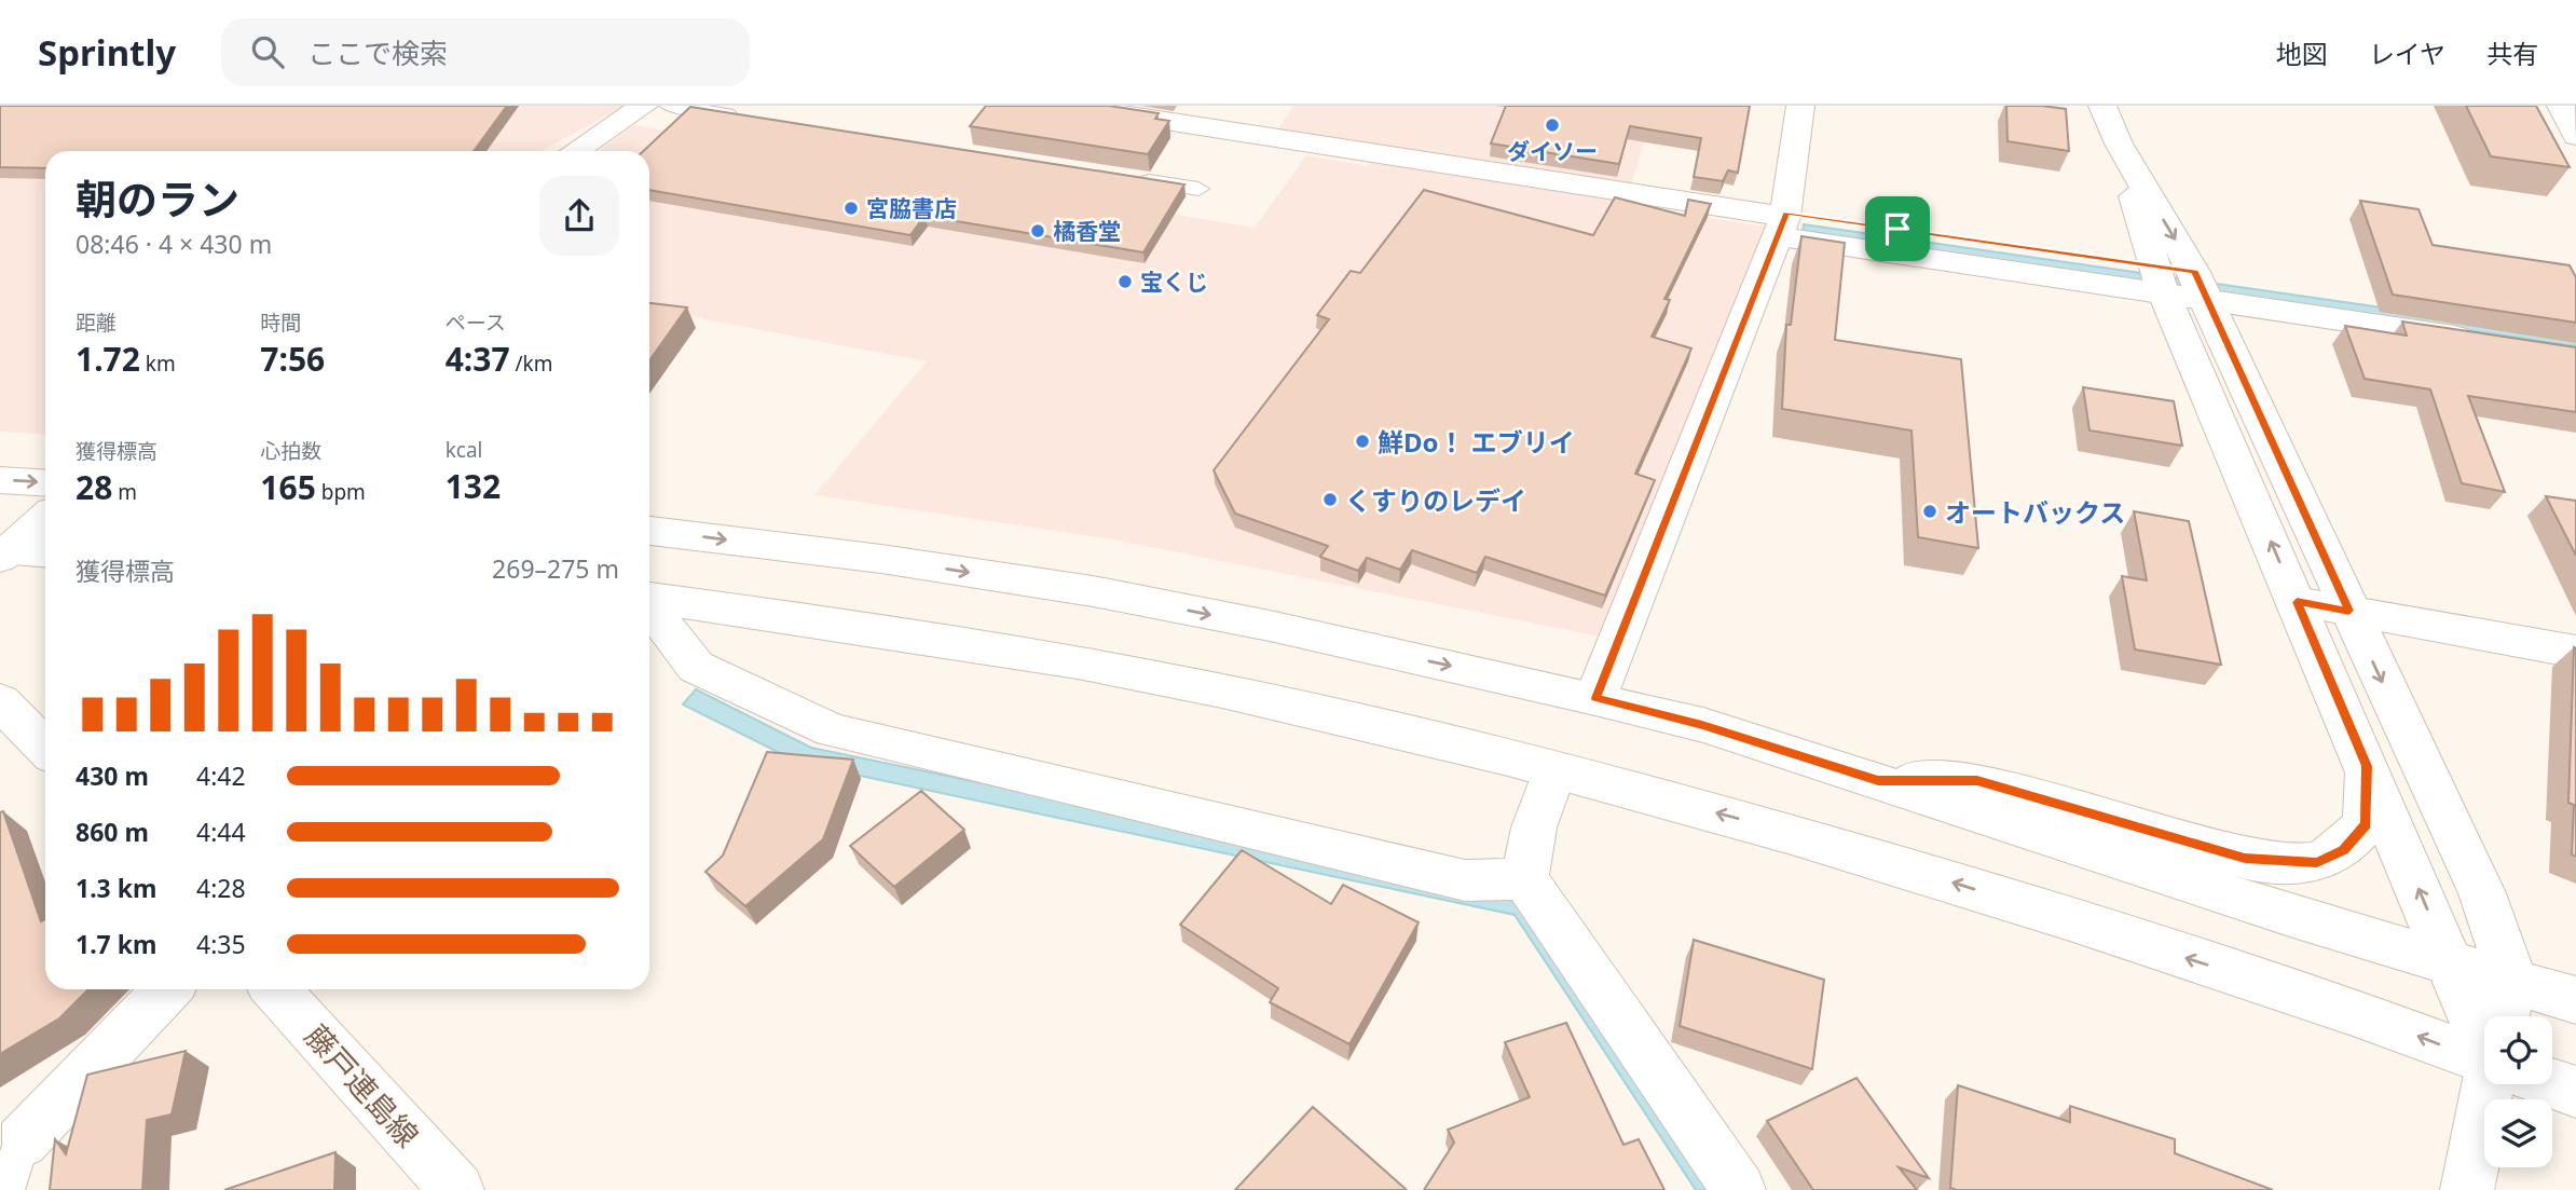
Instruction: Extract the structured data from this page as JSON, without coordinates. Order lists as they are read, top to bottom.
{
  "streets": {
    "street": ["藤戸連島線"]
  },
  "places": [
    "ダイソー",
    "宮脇書店",
    "橘香堂",
    "宝くじ",
    "鮮Do！ エブリイ",
    "くすりのレデイ",
    "オートバックス"
  ],
  "page": {
    "header": "Sprintly",
    "search": "ここで検索",
    "nav": ["地図", "レイヤ", "共有"],
    "heading": ["朝のラン", "08:46 · 4 × 430 m"],
    "stats": [
      ["距離", "1.72 km"],
      ["時間", "7:56"],
      ["ペース", "4:37 /km"],
      ["獲得標高", "28 m"],
      ["心拍数", "165 bpm"],
      ["kcal", "132"]
    ],
    "chart": ["獲得標高", "269–275 m"],
    "list": [
      {
        "name": "430 m",
        "note": "4:42"
      },
      {
        "name": "860 m",
        "note": "4:44"
      },
      {
        "name": "1.3 km",
        "note": "4:28"
      },
      {
        "name": "1.7 km",
        "note": "4:35"
      }
    ]
  }
}
